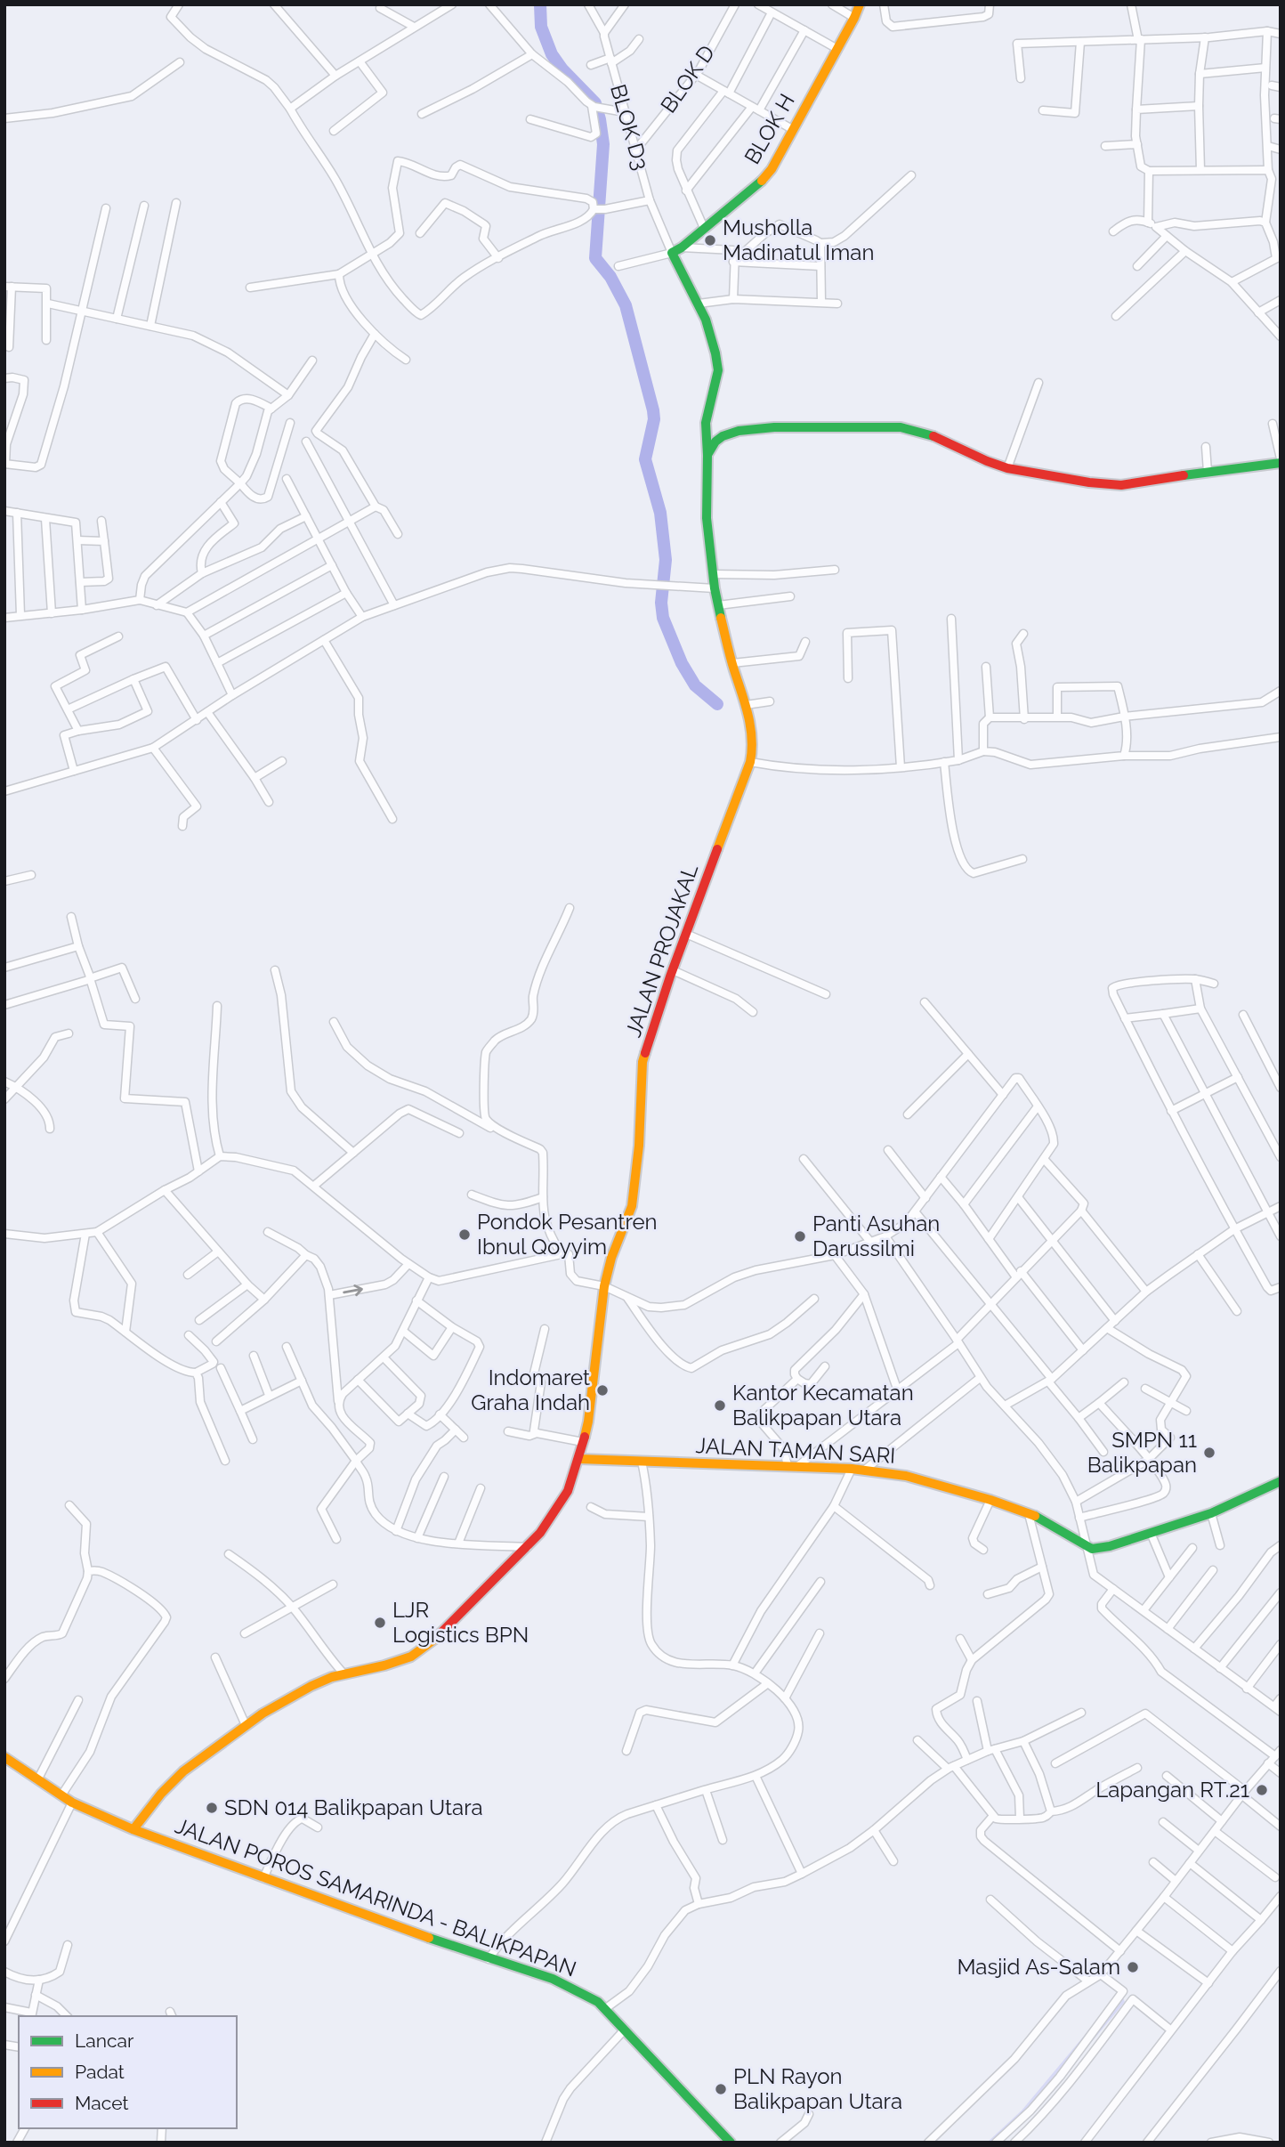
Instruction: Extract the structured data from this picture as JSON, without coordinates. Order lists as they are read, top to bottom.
{
  "streets": {
    "main road": [
      "BLOK H",
      "JALAN PROJAKAL",
      "JALAN TAMAN SARI",
      "JALAN POROS SAMARINDA - BALIKPAPAN"
    ],
    "street": ["BLOK D", "BLOK D3"]
  },
  "crossings": [
    ["BLOK D", "BLOK D3"],
    ["BLOK D3", "BLOK H"],
    ["BLOK D3", "JALAN PROJAKAL"],
    ["BLOK H", "JALAN PROJAKAL"],
    ["JALAN PROJAKAL", "JALAN TAMAN SARI"],
    ["JALAN PROJAKAL", "JALAN POROS SAMARINDA - BALIKPAPAN"]
  ],
  "places": [
    "Musholla Madinatul Iman",
    "Pondok Pesantren Ibnul Qoyyim",
    "Panti Asuhan Darussilmi",
    "Indomaret Graha Indah",
    "Kantor Kecamatan Balikpapan Utara",
    "SMPN 11 Balikpapan",
    "LJR Logistics BPN",
    "Lapangan RT.21",
    "SDN 014 Balikpapan Utara",
    "Masjid As-Salam",
    "PLN Rayon Balikpapan Utara"
  ],
  "legend": ["Lancar", "Padat", "Macet"]
}
